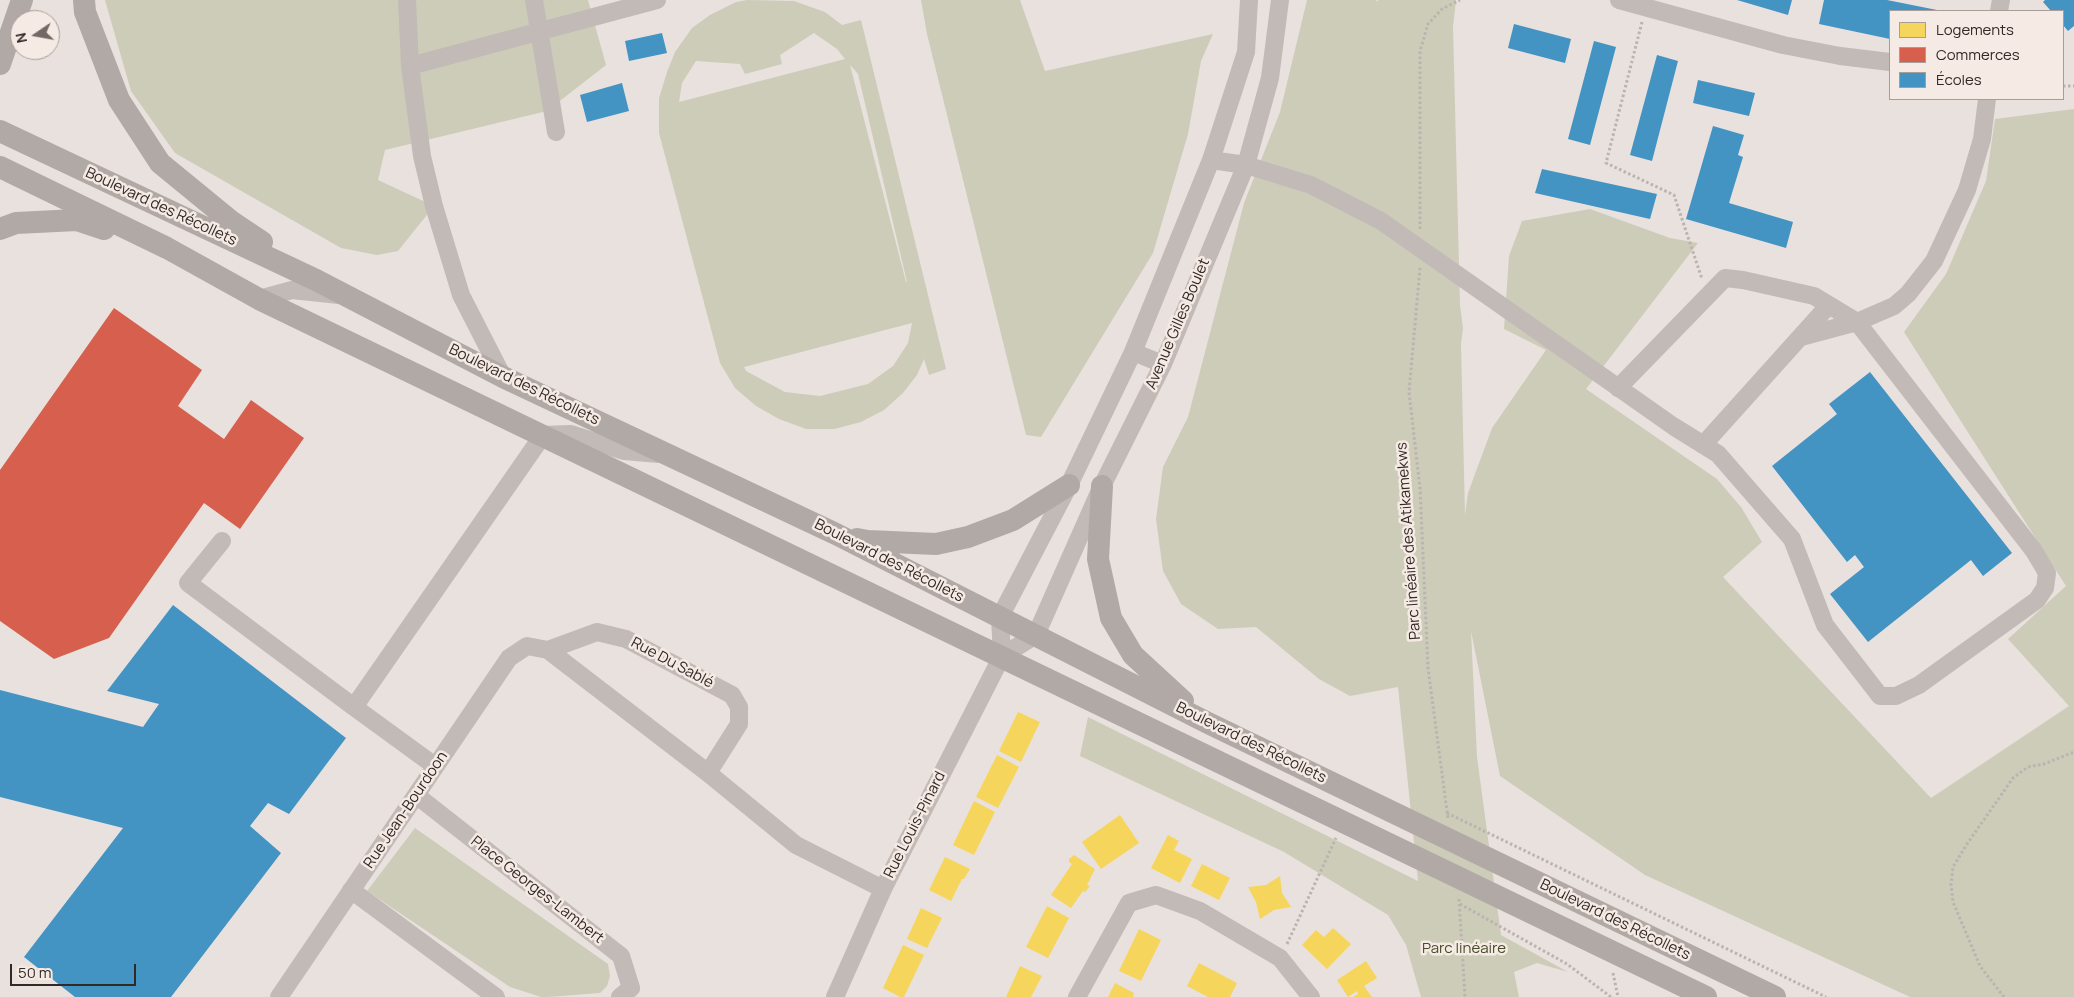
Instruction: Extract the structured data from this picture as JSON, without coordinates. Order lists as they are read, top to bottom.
{
  "streets": {
    "main road": ["Boulevard des Récollets"],
    "street": [
      "Avenue Gilles Boulet",
      "Rue Du Sablé",
      "Rue Jean-Bourdoon",
      "Rue Louis-Pinard",
      "Place Georges-Lambert"
    ],
    "path": ["Parc linéaire des Atikamekws"]
  },
  "crossings": [
    ["Boulevard des Récollets", "Avenue Gilles Boulet"],
    ["Boulevard des Récollets", "Rue Louis-Pinard"],
    ["Avenue Gilles Boulet", "Rue Louis-Pinard"],
    ["Rue Du Sablé", "Rue Jean-Bourdoon"],
    ["Rue Jean-Bourdoon", "Place Georges-Lambert"]
  ],
  "parks": ["Parc linéaire"],
  "legend": ["Logements", "Commerces", "Écoles"],
  "scale_bar": "50 m",
  "north": "left"
}
